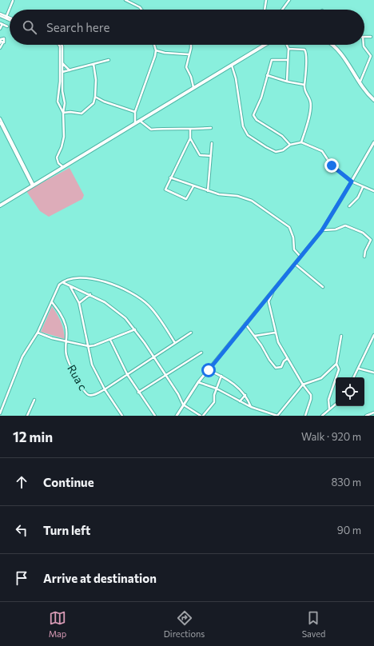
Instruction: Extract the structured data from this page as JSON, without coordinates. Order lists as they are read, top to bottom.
{
  "streets": {
    "street": ["Rua c"]
  },
  "page": {
    "search": "Search here",
    "heading": ["12 min", "Walk · 920 m"],
    "list": [
      ["Continue", "830 m"],
      ["Turn left", "90 m"],
      "Arrive at destination"
    ],
    "nav": ["Map", "Directions", "Saved"]
  }
}
